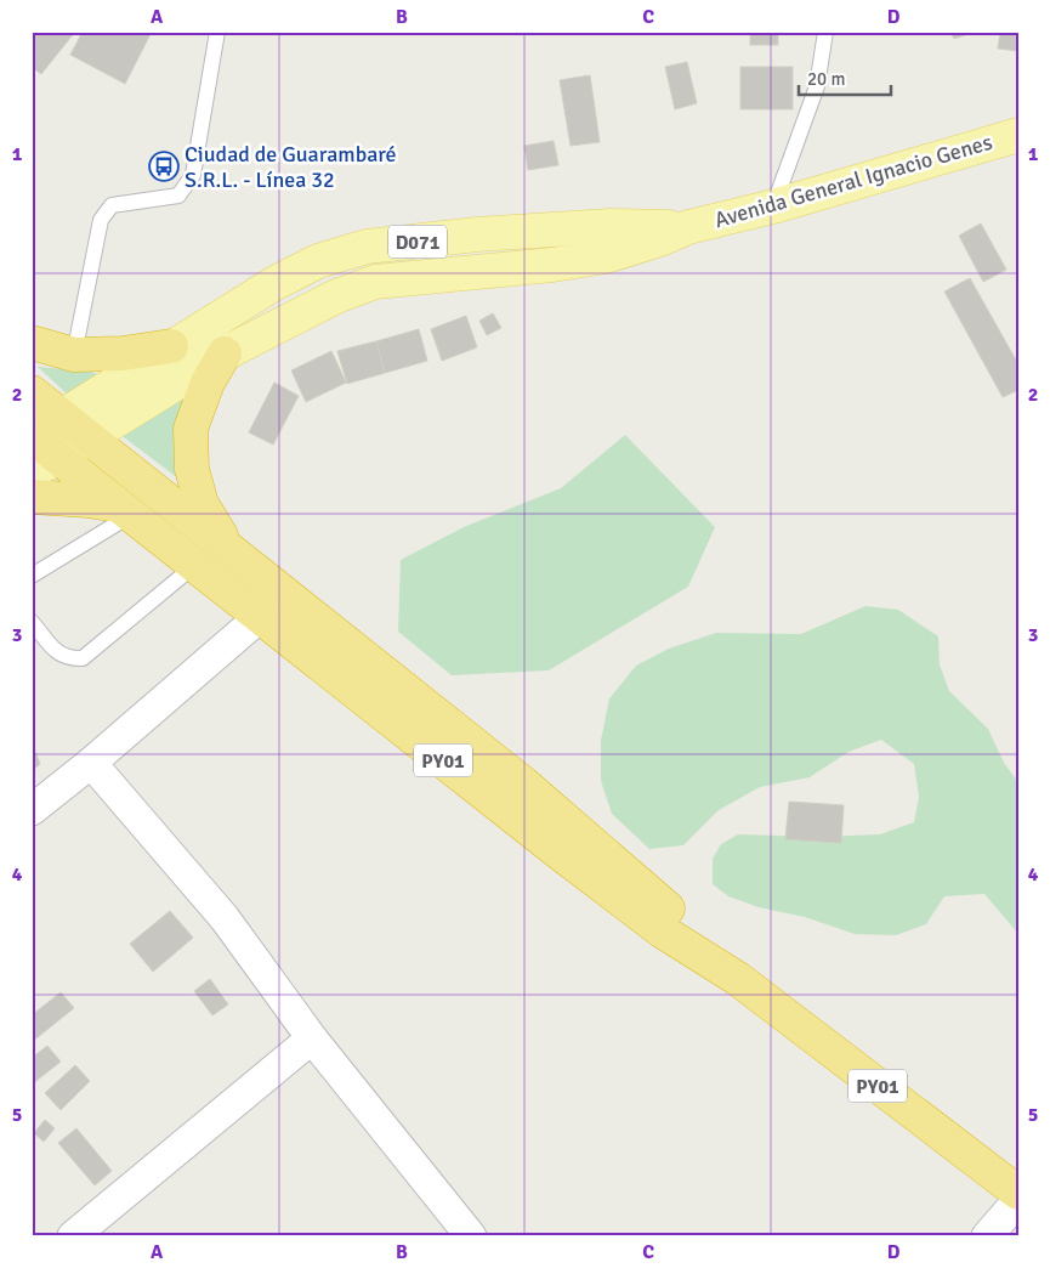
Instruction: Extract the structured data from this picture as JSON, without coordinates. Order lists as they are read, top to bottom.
{
  "streets": {
    "highway": ["PY01"],
    "main road": ["Avenida General Ignacio Genes", "D071"]
  },
  "crossings": [
    ["Avenida General Ignacio Genes", "D071"],
    ["Avenida General Ignacio Genes", "PY01"],
    ["D071", "PY01"]
  ],
  "places": {
    "bus stop": ["Ciudad de Guarambaré S.R.L. - Línea 32"]
  },
  "scale_bar": "20 m",
  "grid": {
    "columns": [
      "A",
      "B",
      "C",
      "D"
    ],
    "rows": [
      "1",
      "2",
      "3",
      "4",
      "5"
    ]
  }
}
